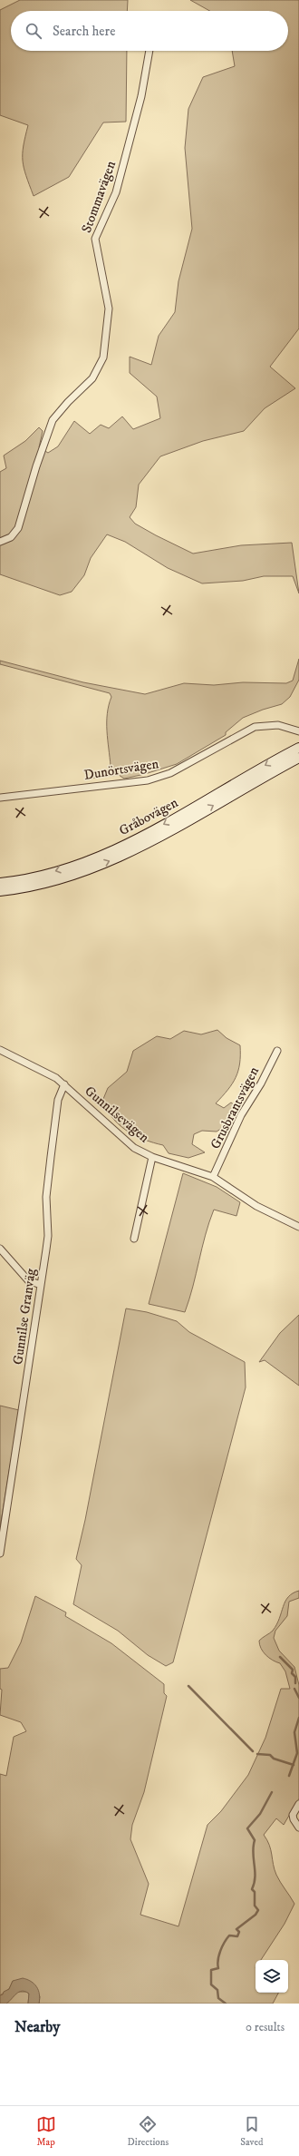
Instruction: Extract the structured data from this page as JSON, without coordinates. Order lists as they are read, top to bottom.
{
  "streets": {
    "main road": ["Gråbovägen"],
    "street": [
      "Stommavägen",
      "Dunörtsvägen",
      "Grusbrantsvägen",
      "Gunnilsevägen",
      "Gunnilse Granväg"
    ]
  },
  "crossings": [
    ["Grusbrantsvägen", "Gunnilsevägen"],
    ["Gunnilsevägen", "Gunnilse Granväg"]
  ],
  "page": {
    "search": "Search here",
    "heading": ["Nearby", "0 results"],
    "nav": ["Map", "Directions", "Saved"]
  }
}
